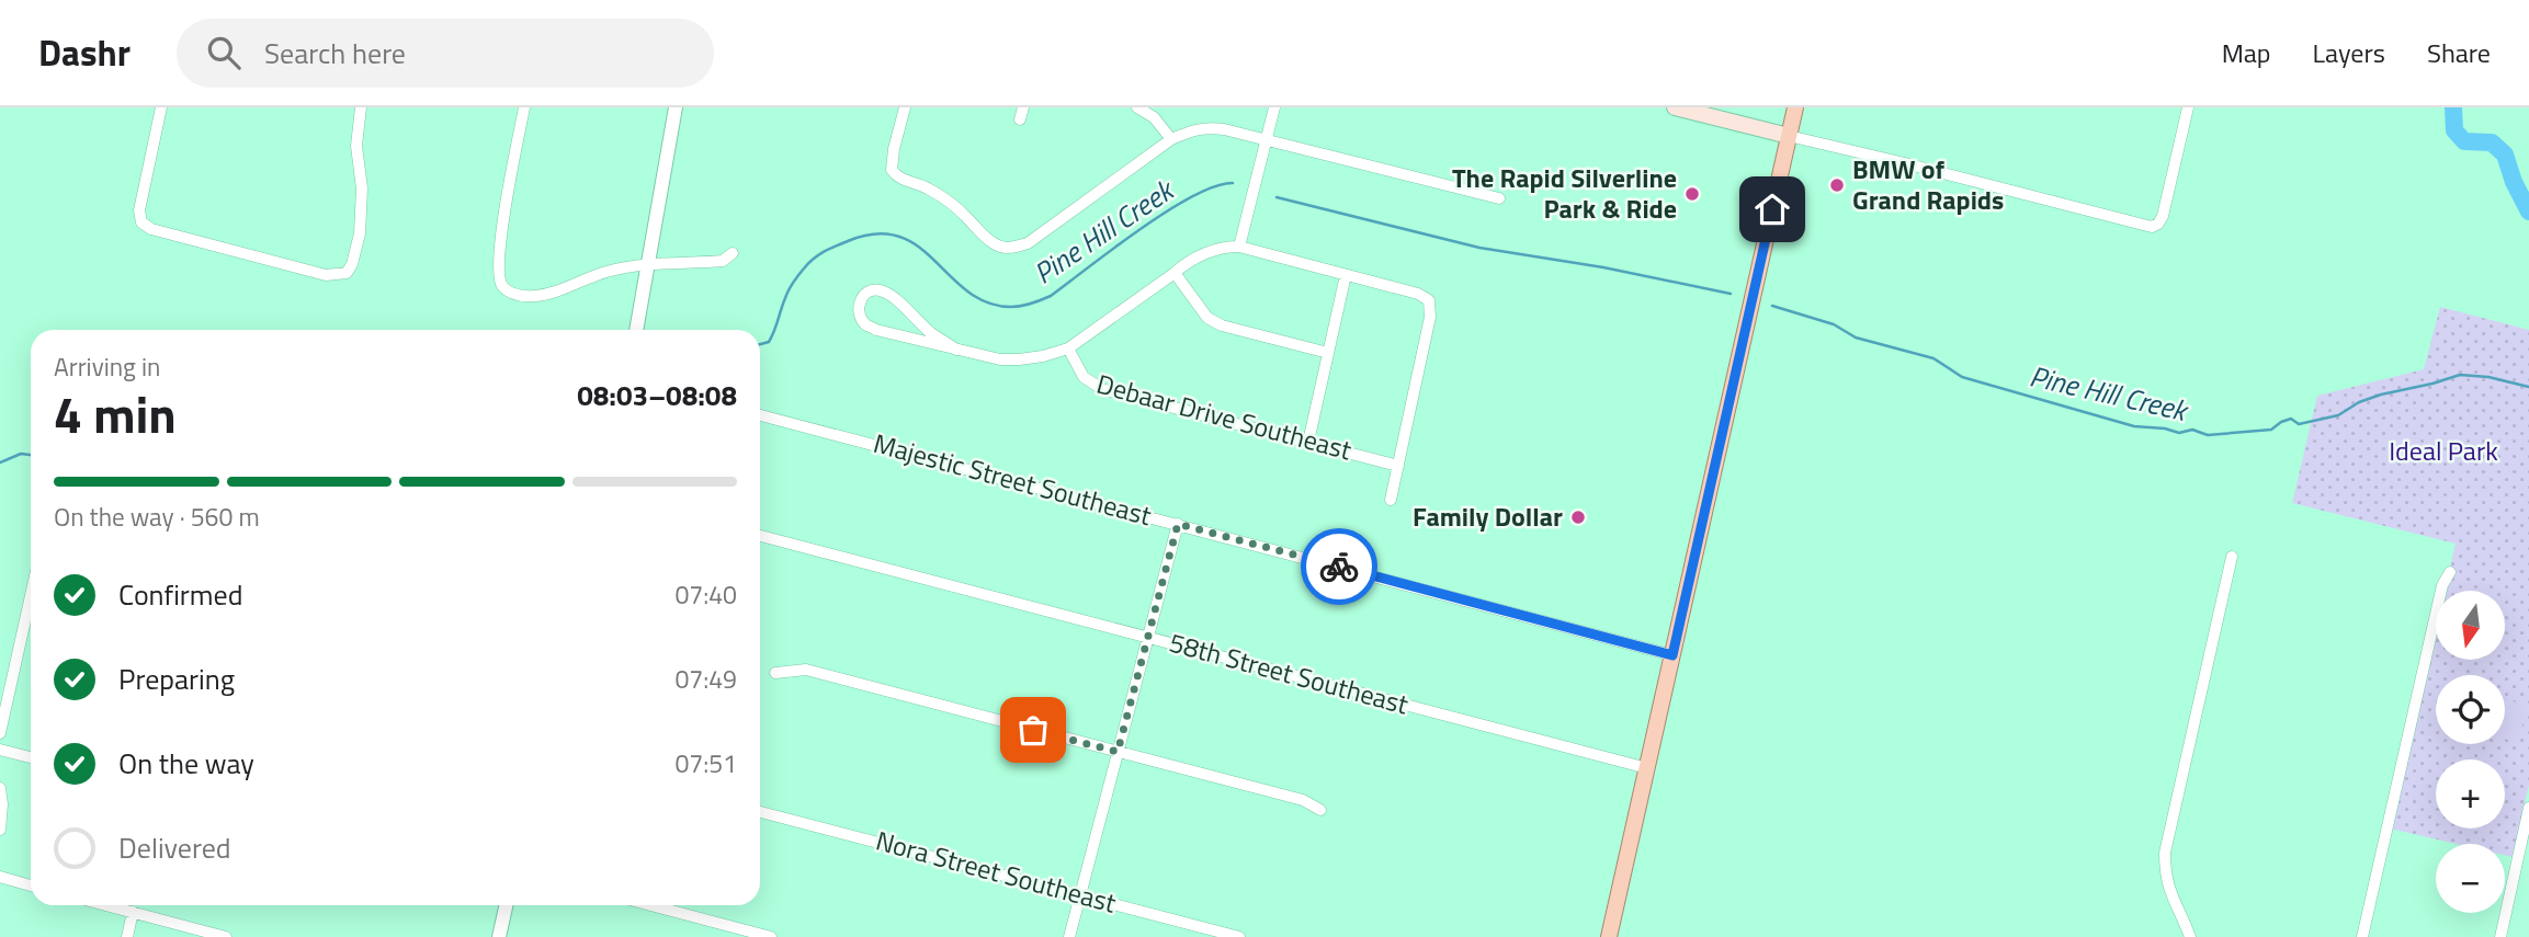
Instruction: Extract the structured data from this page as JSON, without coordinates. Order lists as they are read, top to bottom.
{
  "streets": {
    "street": [
      "Debaar Drive Southeast",
      "Majestic Street Southeast",
      "58th Street Southeast",
      "Nora Street Southeast"
    ]
  },
  "water": ["Pine Hill Creek"],
  "parks": ["Ideal Park"],
  "places": ["BMW of Grand Rapids", "The Rapid Silverline Park & Ride", "Family Dollar"],
  "north": "bottom",
  "page": {
    "header": "Dashr",
    "search": "Search here",
    "nav": ["Map", "Layers", "Share"],
    "heading": ["4 min", "Arriving in", "08:03–08:08"],
    "bar": "On the way · 560 m",
    "list": [
      ["Confirmed", "07:40"],
      ["Preparing", "07:49"],
      ["On the way", "07:51"],
      "Delivered"
    ],
    "map_buttons": ["+", "−"]
  }
}
